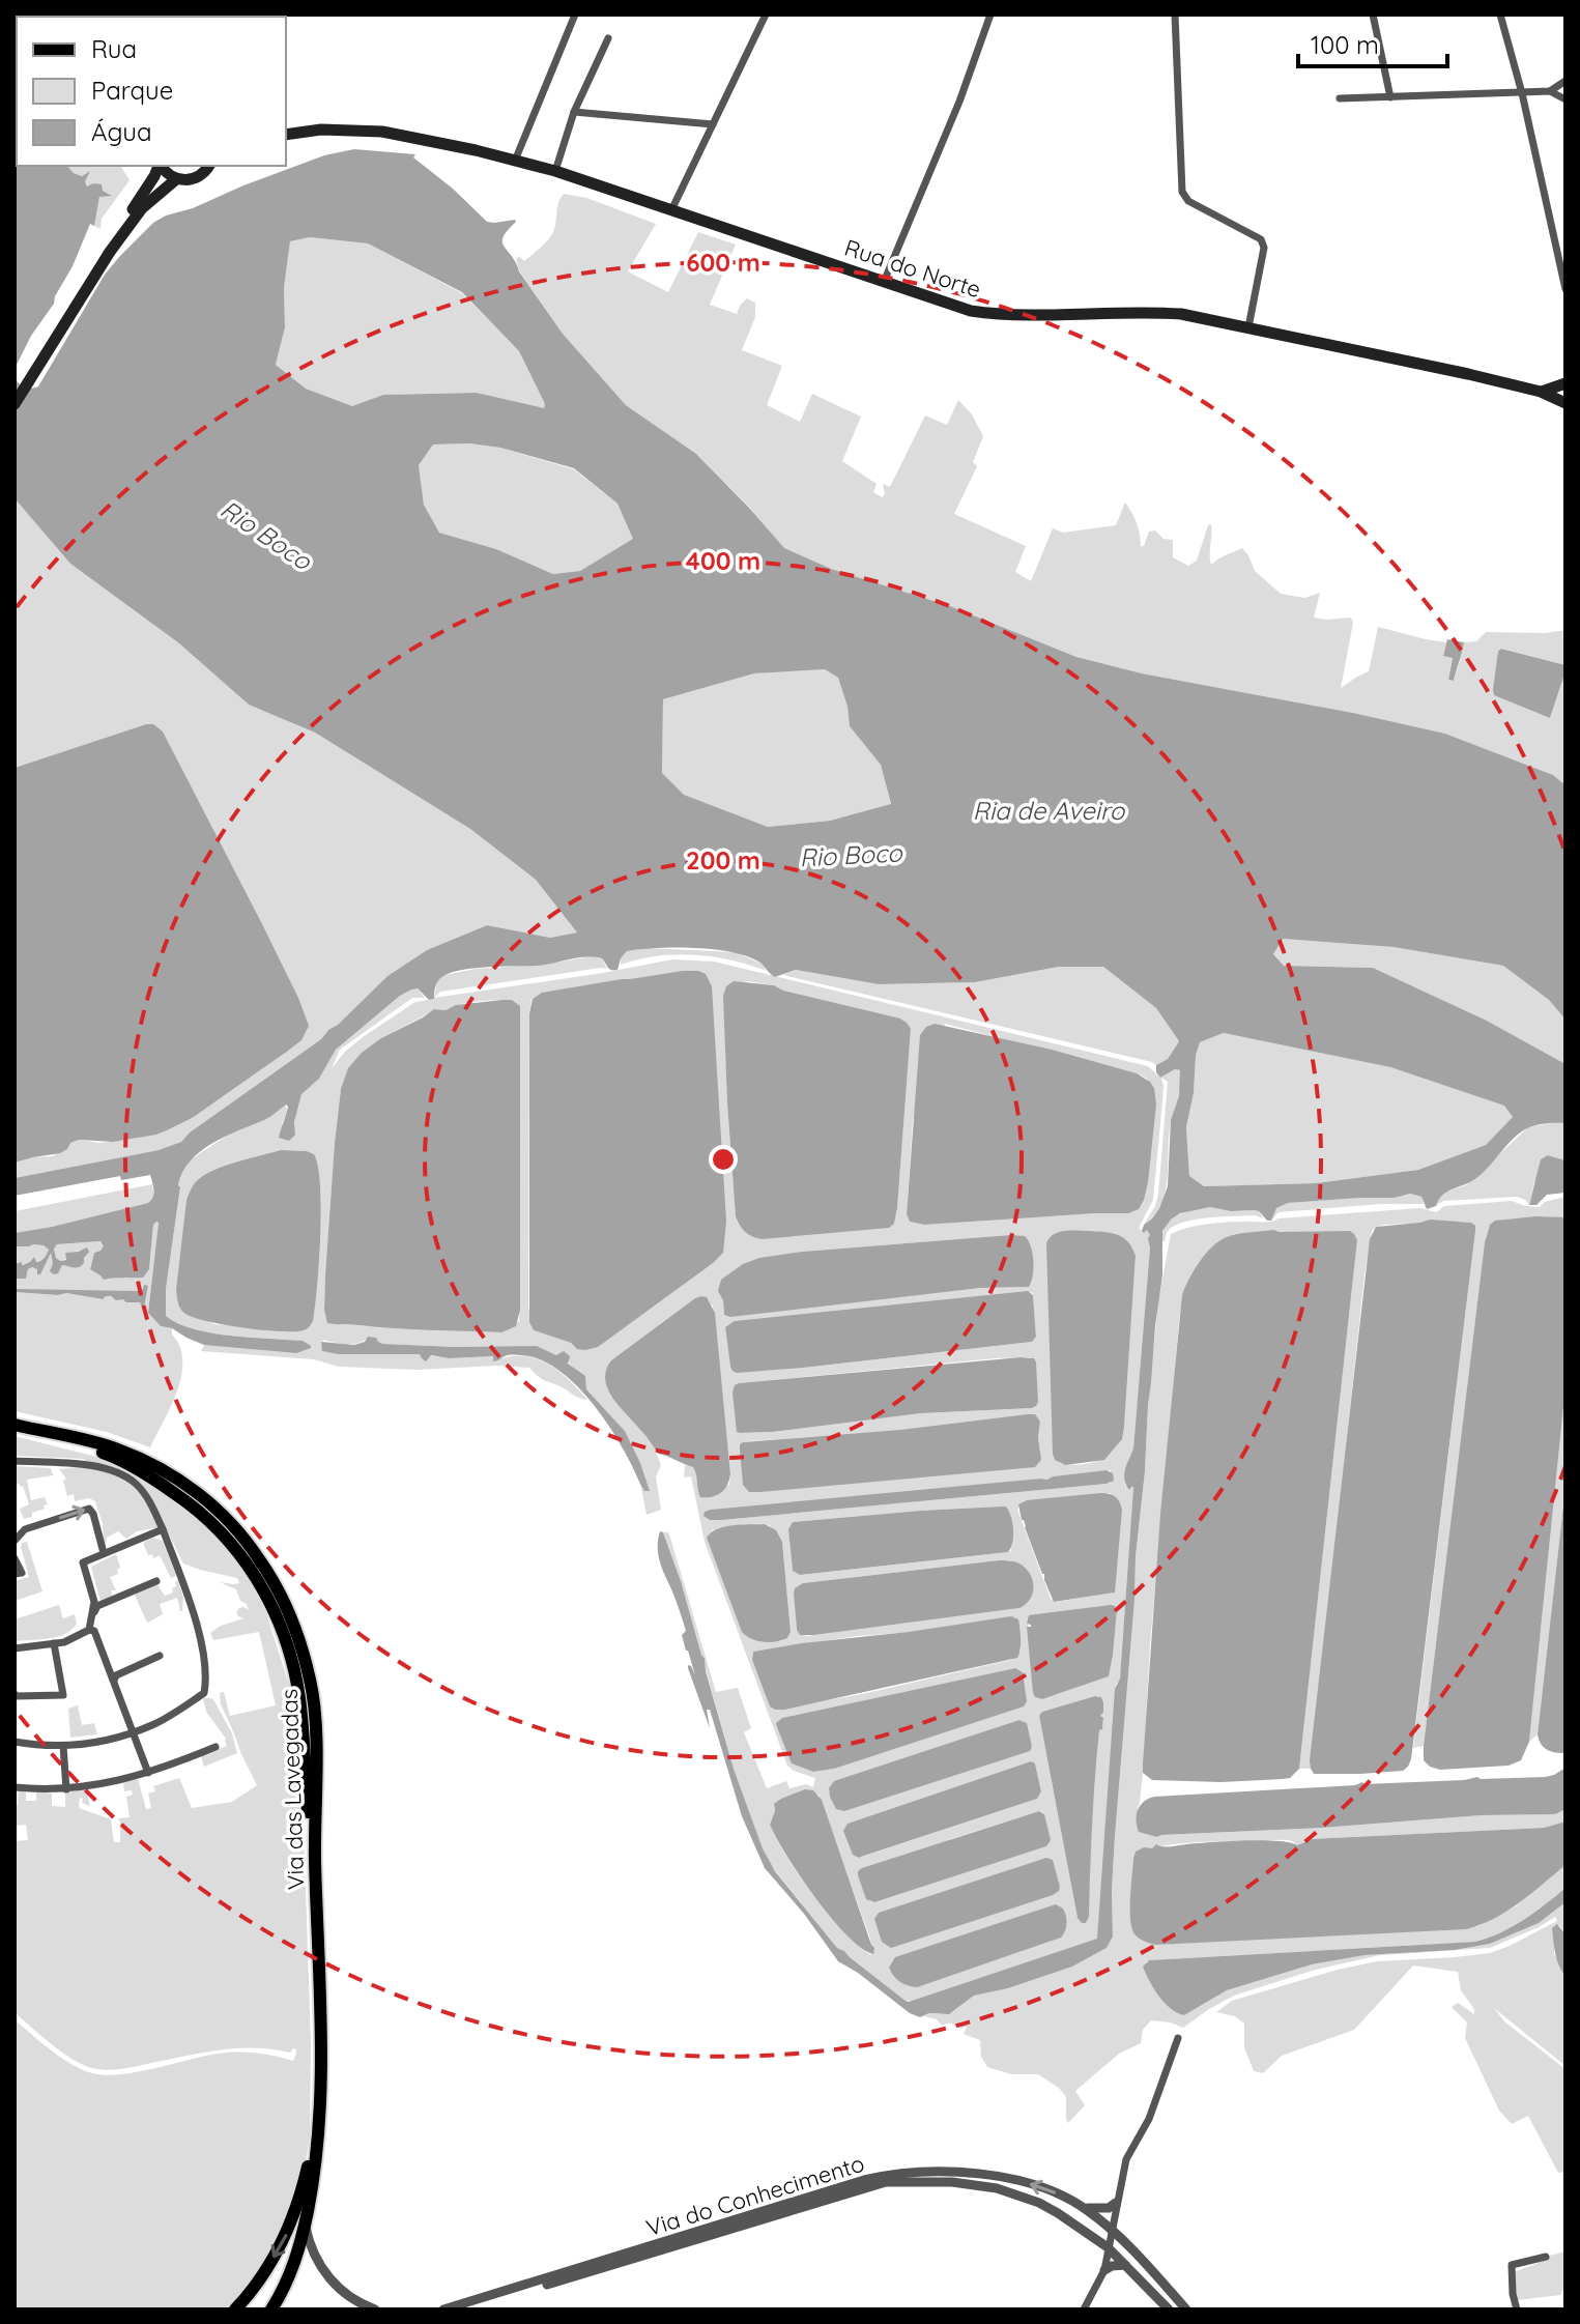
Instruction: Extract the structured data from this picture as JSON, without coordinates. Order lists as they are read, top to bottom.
{
  "streets": {
    "main road": ["Rua do Norte", "Via das Lavegadas"],
    "street": ["Via do Conhecimento"]
  },
  "water": ["Rio Boco", "Ria de Aveiro"],
  "legend": ["Rua", "Parque", "Água"],
  "scale_bar": "100 m",
  "rings": ["600 m", "400 m", "200 m"]
}
